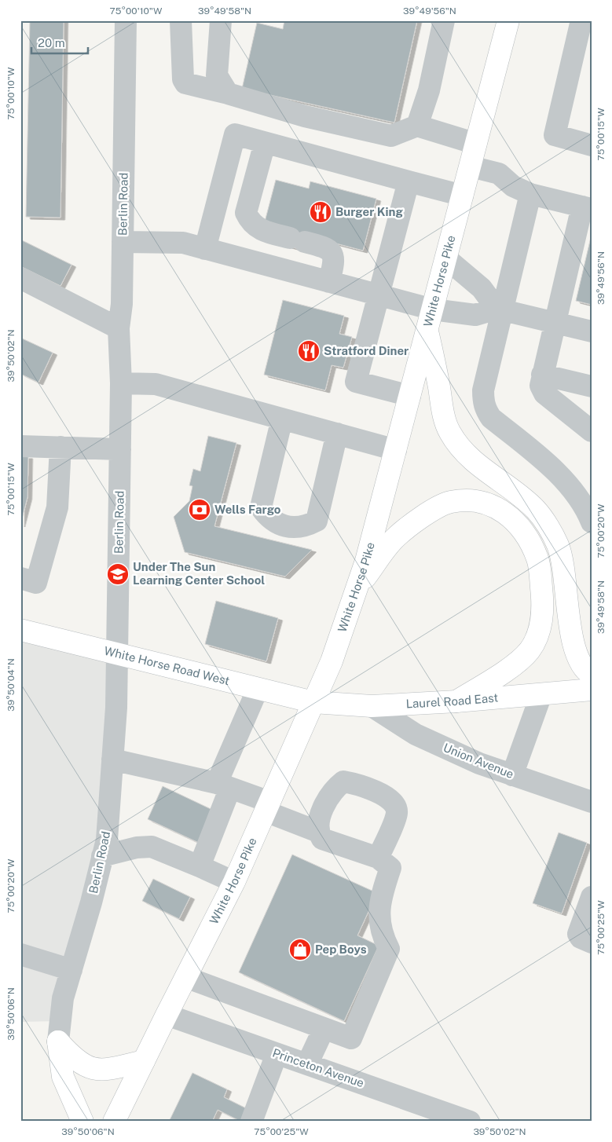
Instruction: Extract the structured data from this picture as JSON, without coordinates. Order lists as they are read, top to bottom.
{
  "streets": {
    "main road": ["White Horse Pike", "White Horse Road West", "Laurel Road East"],
    "street": ["Berlin Road", "Union Avenue", "Princeton Avenue"]
  },
  "crossings": [
    ["Berlin Road", "White Horse Road West"],
    ["White Horse Pike", "White Horse Road West"],
    ["White Horse Pike", "Laurel Road East"],
    ["White Horse Pike", "Princeton Avenue"],
    ["White Horse Road West", "Laurel Road East"],
    ["Laurel Road East", "Union Avenue"]
  ],
  "places": {
    "restaurant": ["Burger King", "Stratford Diner"],
    "bank": ["Wells Fargo"],
    "school or university": ["Under The Sun Learning Center School"],
    "shop": ["Pep Boys"]
  },
  "scale_bar": "20 m",
  "coordinates": [
    "75°00'10\"W",
    "39°49'58\"N",
    "39°49'56\"N",
    "75°00'15\"W",
    "39°50'02\"N",
    "75°00'20\"W",
    "39°50'04\"N",
    "75°00'25\"W",
    "39°50'06\"N"
  ]
}
